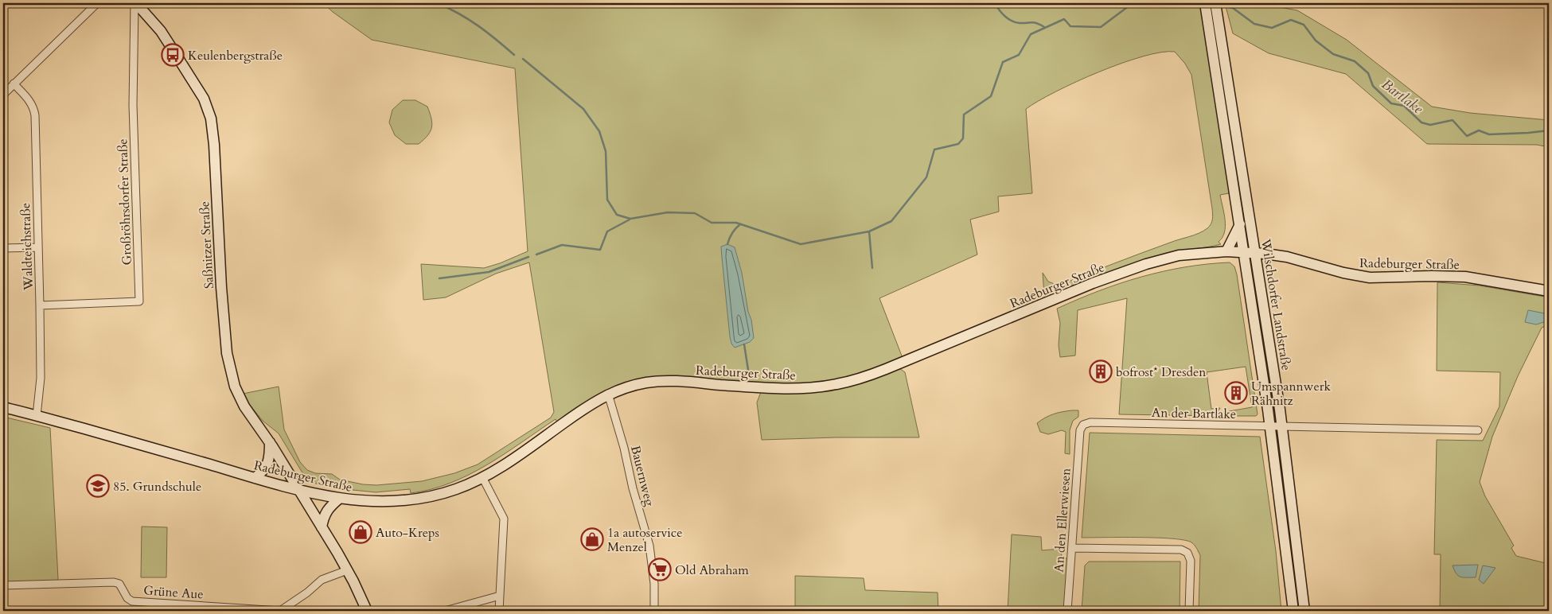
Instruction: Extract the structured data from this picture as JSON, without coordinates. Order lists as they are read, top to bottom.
{
  "streets": {
    "main road": ["Saßnitzer Straße", "Radeburger Straße", "Wilschdorfer Landstraße"],
    "street": [
      "Großröhrsdorfer Straße",
      "Waldteichstraße",
      "An der Bartlake",
      "Bauernweg",
      "An den Ellerwiesen",
      "Grüne Aue"
    ]
  },
  "crossings": [
    ["Großröhrsdorfer Straße", "Saßnitzer Straße"],
    ["Großröhrsdorfer Straße", "Waldteichstraße"],
    ["Saßnitzer Straße", "Radeburger Straße"],
    ["Saßnitzer Straße", "Grüne Aue"],
    ["Waldteichstraße", "Radeburger Straße"],
    ["Radeburger Straße", "Wilschdorfer Landstraße"],
    ["Radeburger Straße", "Bauernweg"],
    ["Wilschdorfer Landstraße", "An der Bartlake"],
    ["An der Bartlake", "An den Ellerwiesen"]
  ],
  "water": ["Bartlake"],
  "places": {
    "bus stop": ["Keulenbergstraße"],
    "building": ["bofrost* Dresden", "Umspannwerk Rähnitz"],
    "school or university": ["85. Grundschule"],
    "shop": ["Auto-Kreps", "1a autoservice Menzel"],
    "supermarket": ["Old Abraham"]
  }
}
